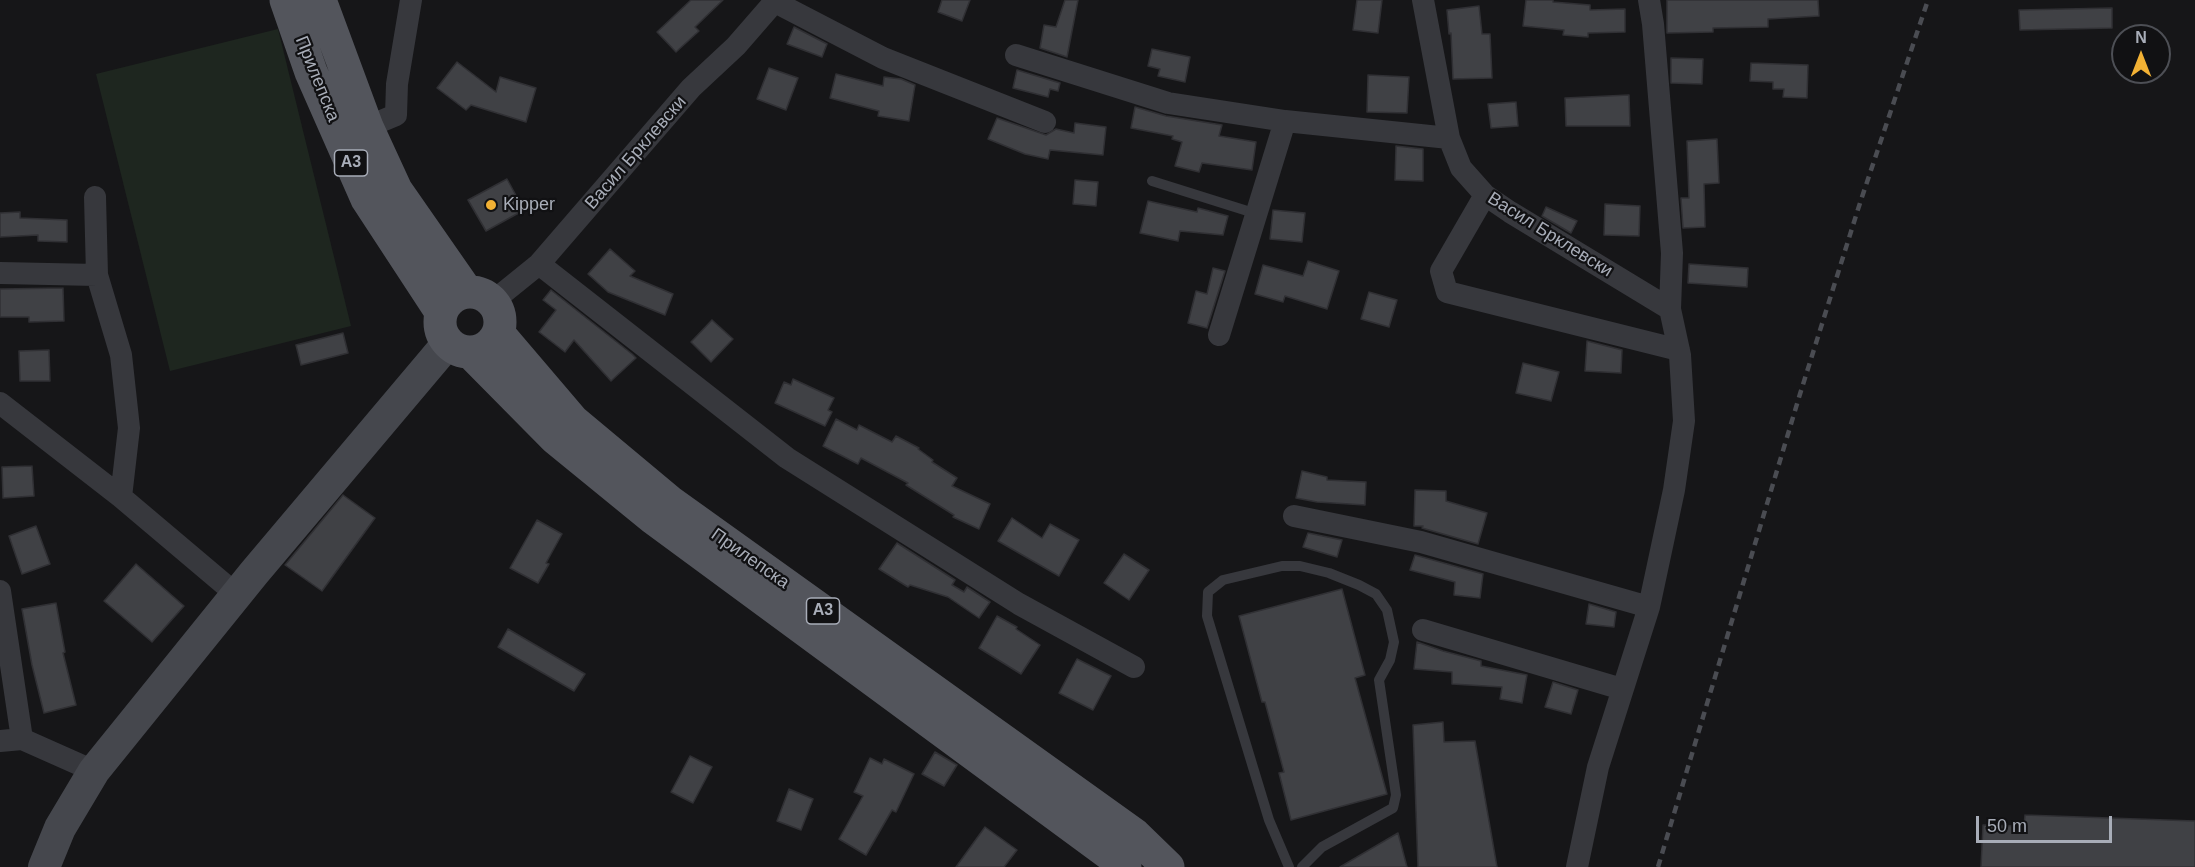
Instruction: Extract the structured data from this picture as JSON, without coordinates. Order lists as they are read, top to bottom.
{
  "streets": {
    "main road": ["Прилепска", "A3"],
    "street": ["Васил Брклевски"]
  },
  "crossings": [
    ["Прилепска", "Васил Брклевски"],
    ["Прилепска", "A3"],
    ["Васил Брклевски", "A3"]
  ],
  "places": ["Kipper"],
  "scale_bar": "50 m",
  "north": "top"
}
